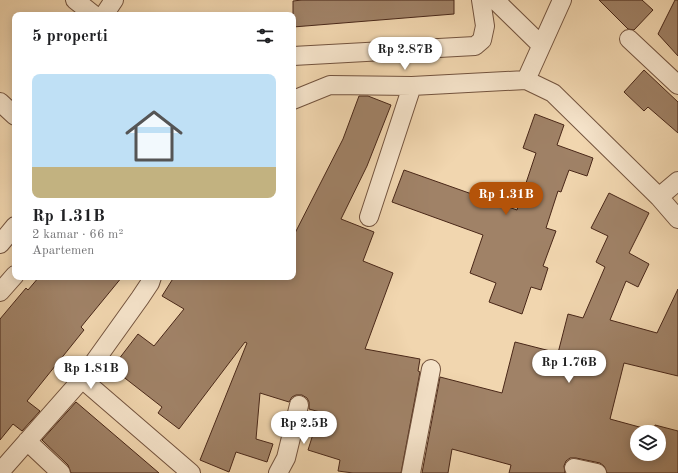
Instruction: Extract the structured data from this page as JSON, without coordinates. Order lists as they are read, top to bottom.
{
  "page": {
    "heading": "5 properti",
    "price": [
      "Rp 2.87B",
      "Rp 1.31B",
      "Rp 1.76B",
      "Rp 1.81B",
      "Rp 2.5B"
    ],
    "list": [
      {
        "name": "Rp 1.31B",
        "note": "2 kamar · 66 m² · Apartemen"
      }
    ]
  }
}
